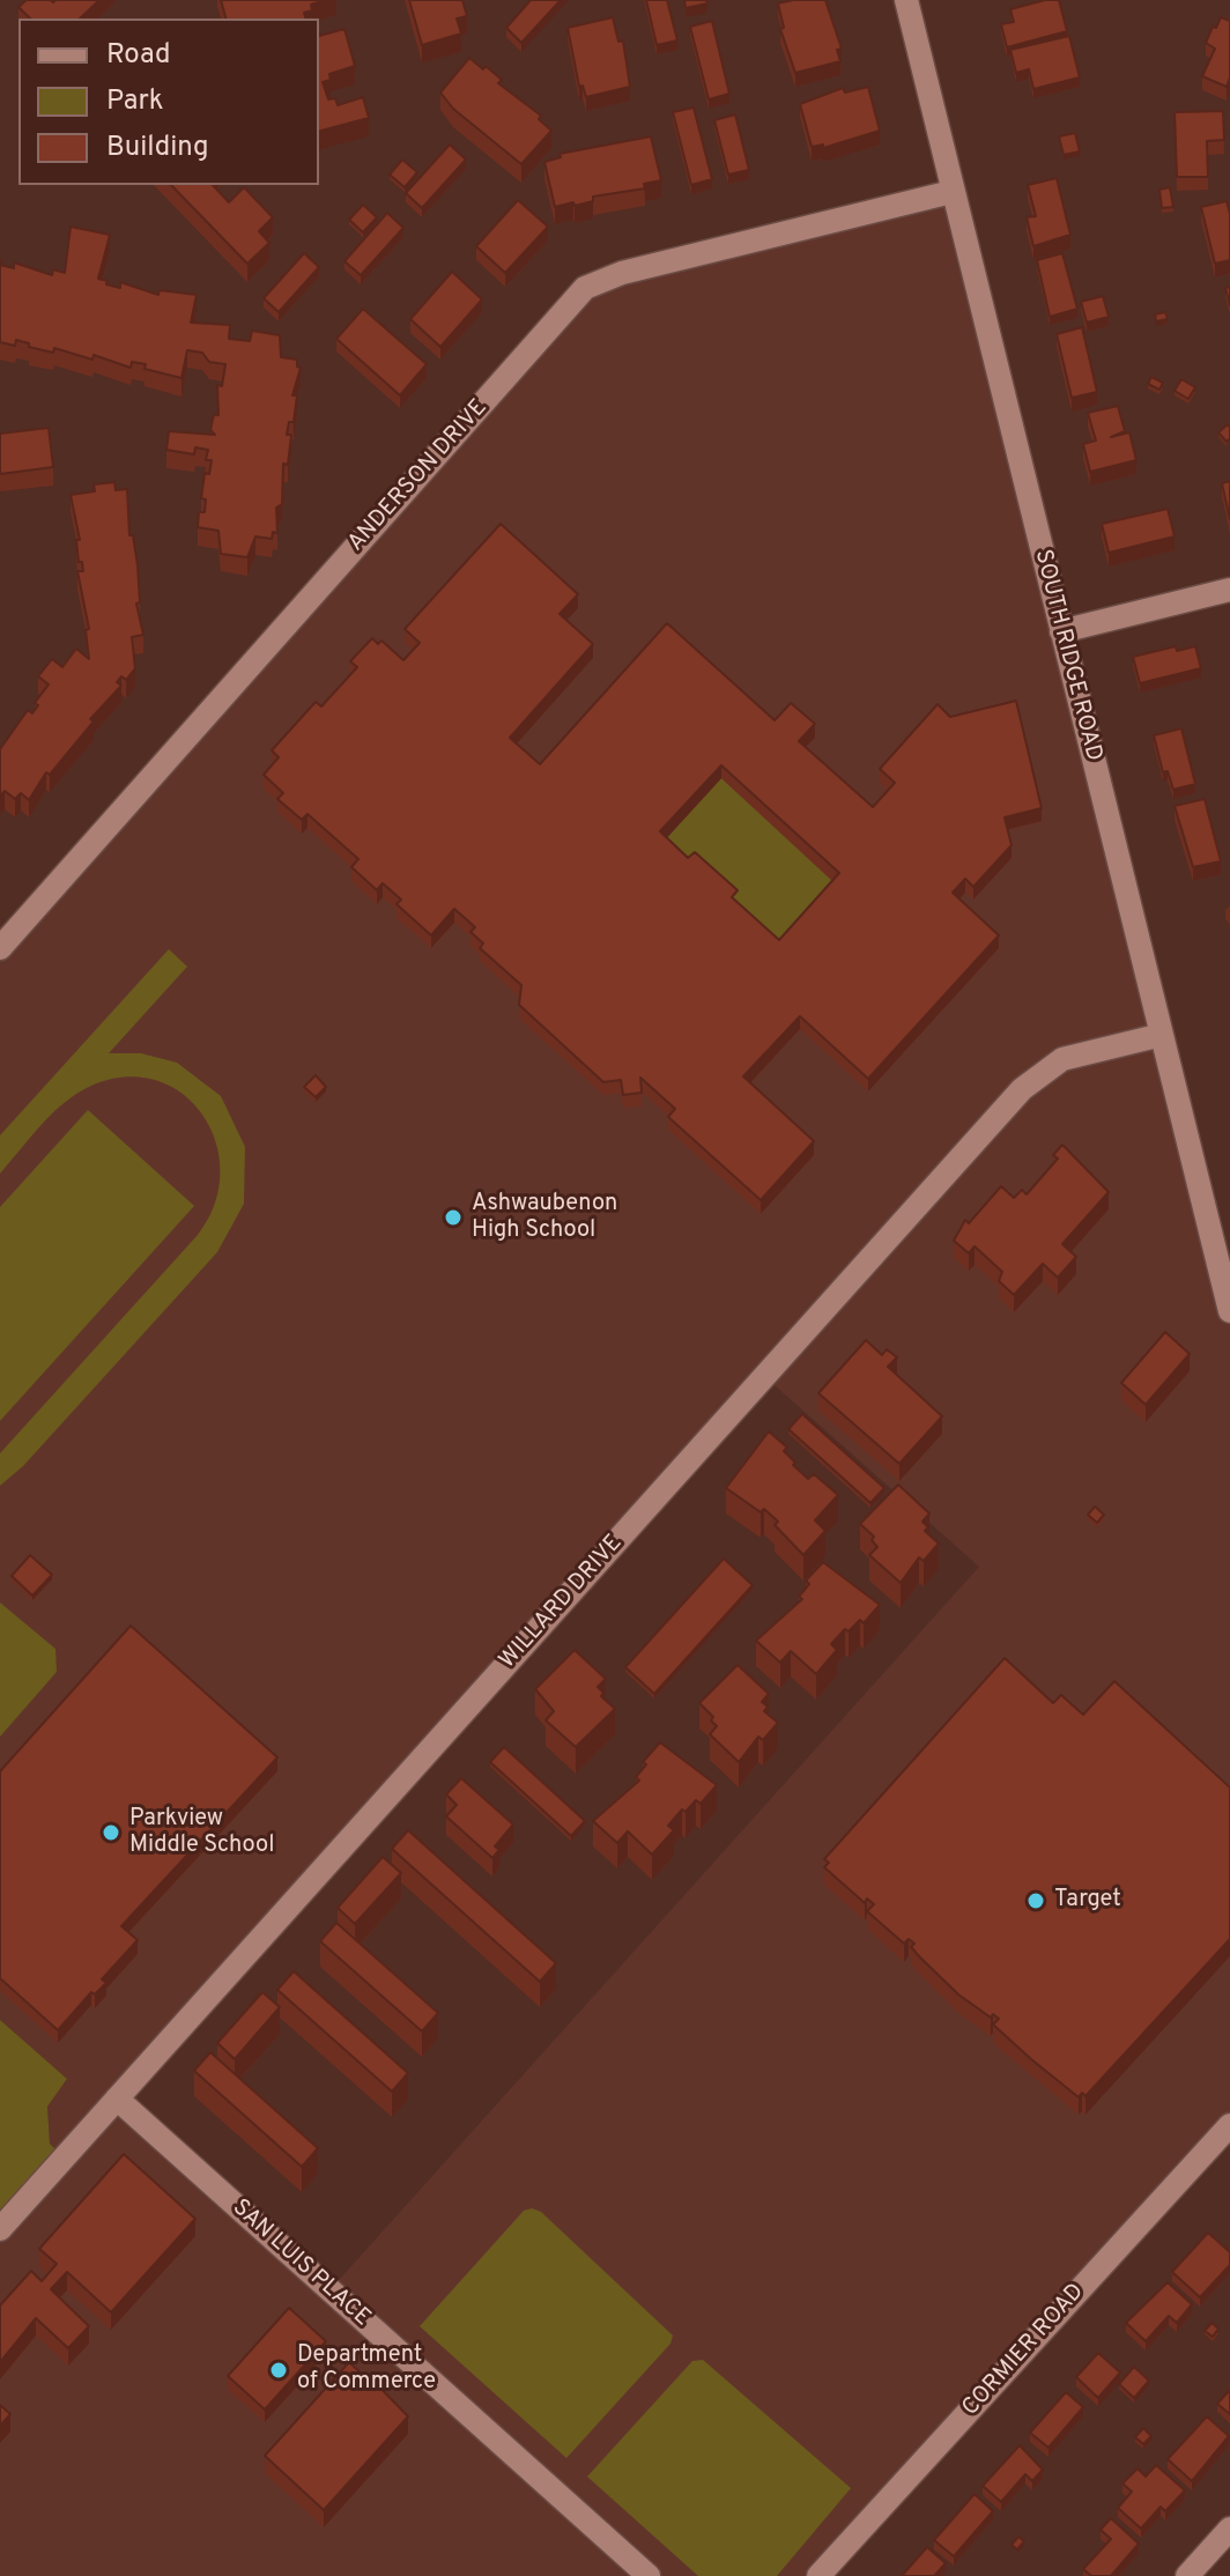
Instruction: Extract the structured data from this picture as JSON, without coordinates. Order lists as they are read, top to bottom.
{
  "streets": {
    "street": [
      "ANDERSON DRIVE",
      "SOUTH RIDGE ROAD",
      "WILLARD DRIVE",
      "SAN LUIS PLACE",
      "CORMIER ROAD"
    ]
  },
  "crossings": [
    ["ANDERSON DRIVE", "SOUTH RIDGE ROAD"],
    ["SOUTH RIDGE ROAD", "WILLARD DRIVE"],
    ["WILLARD DRIVE", "SAN LUIS PLACE"]
  ],
  "places": [
    "Ashwaubenon High School",
    "Parkview Middle School",
    "Target",
    "Department of Commerce"
  ],
  "legend": ["Road", "Park", "Building"]
}
